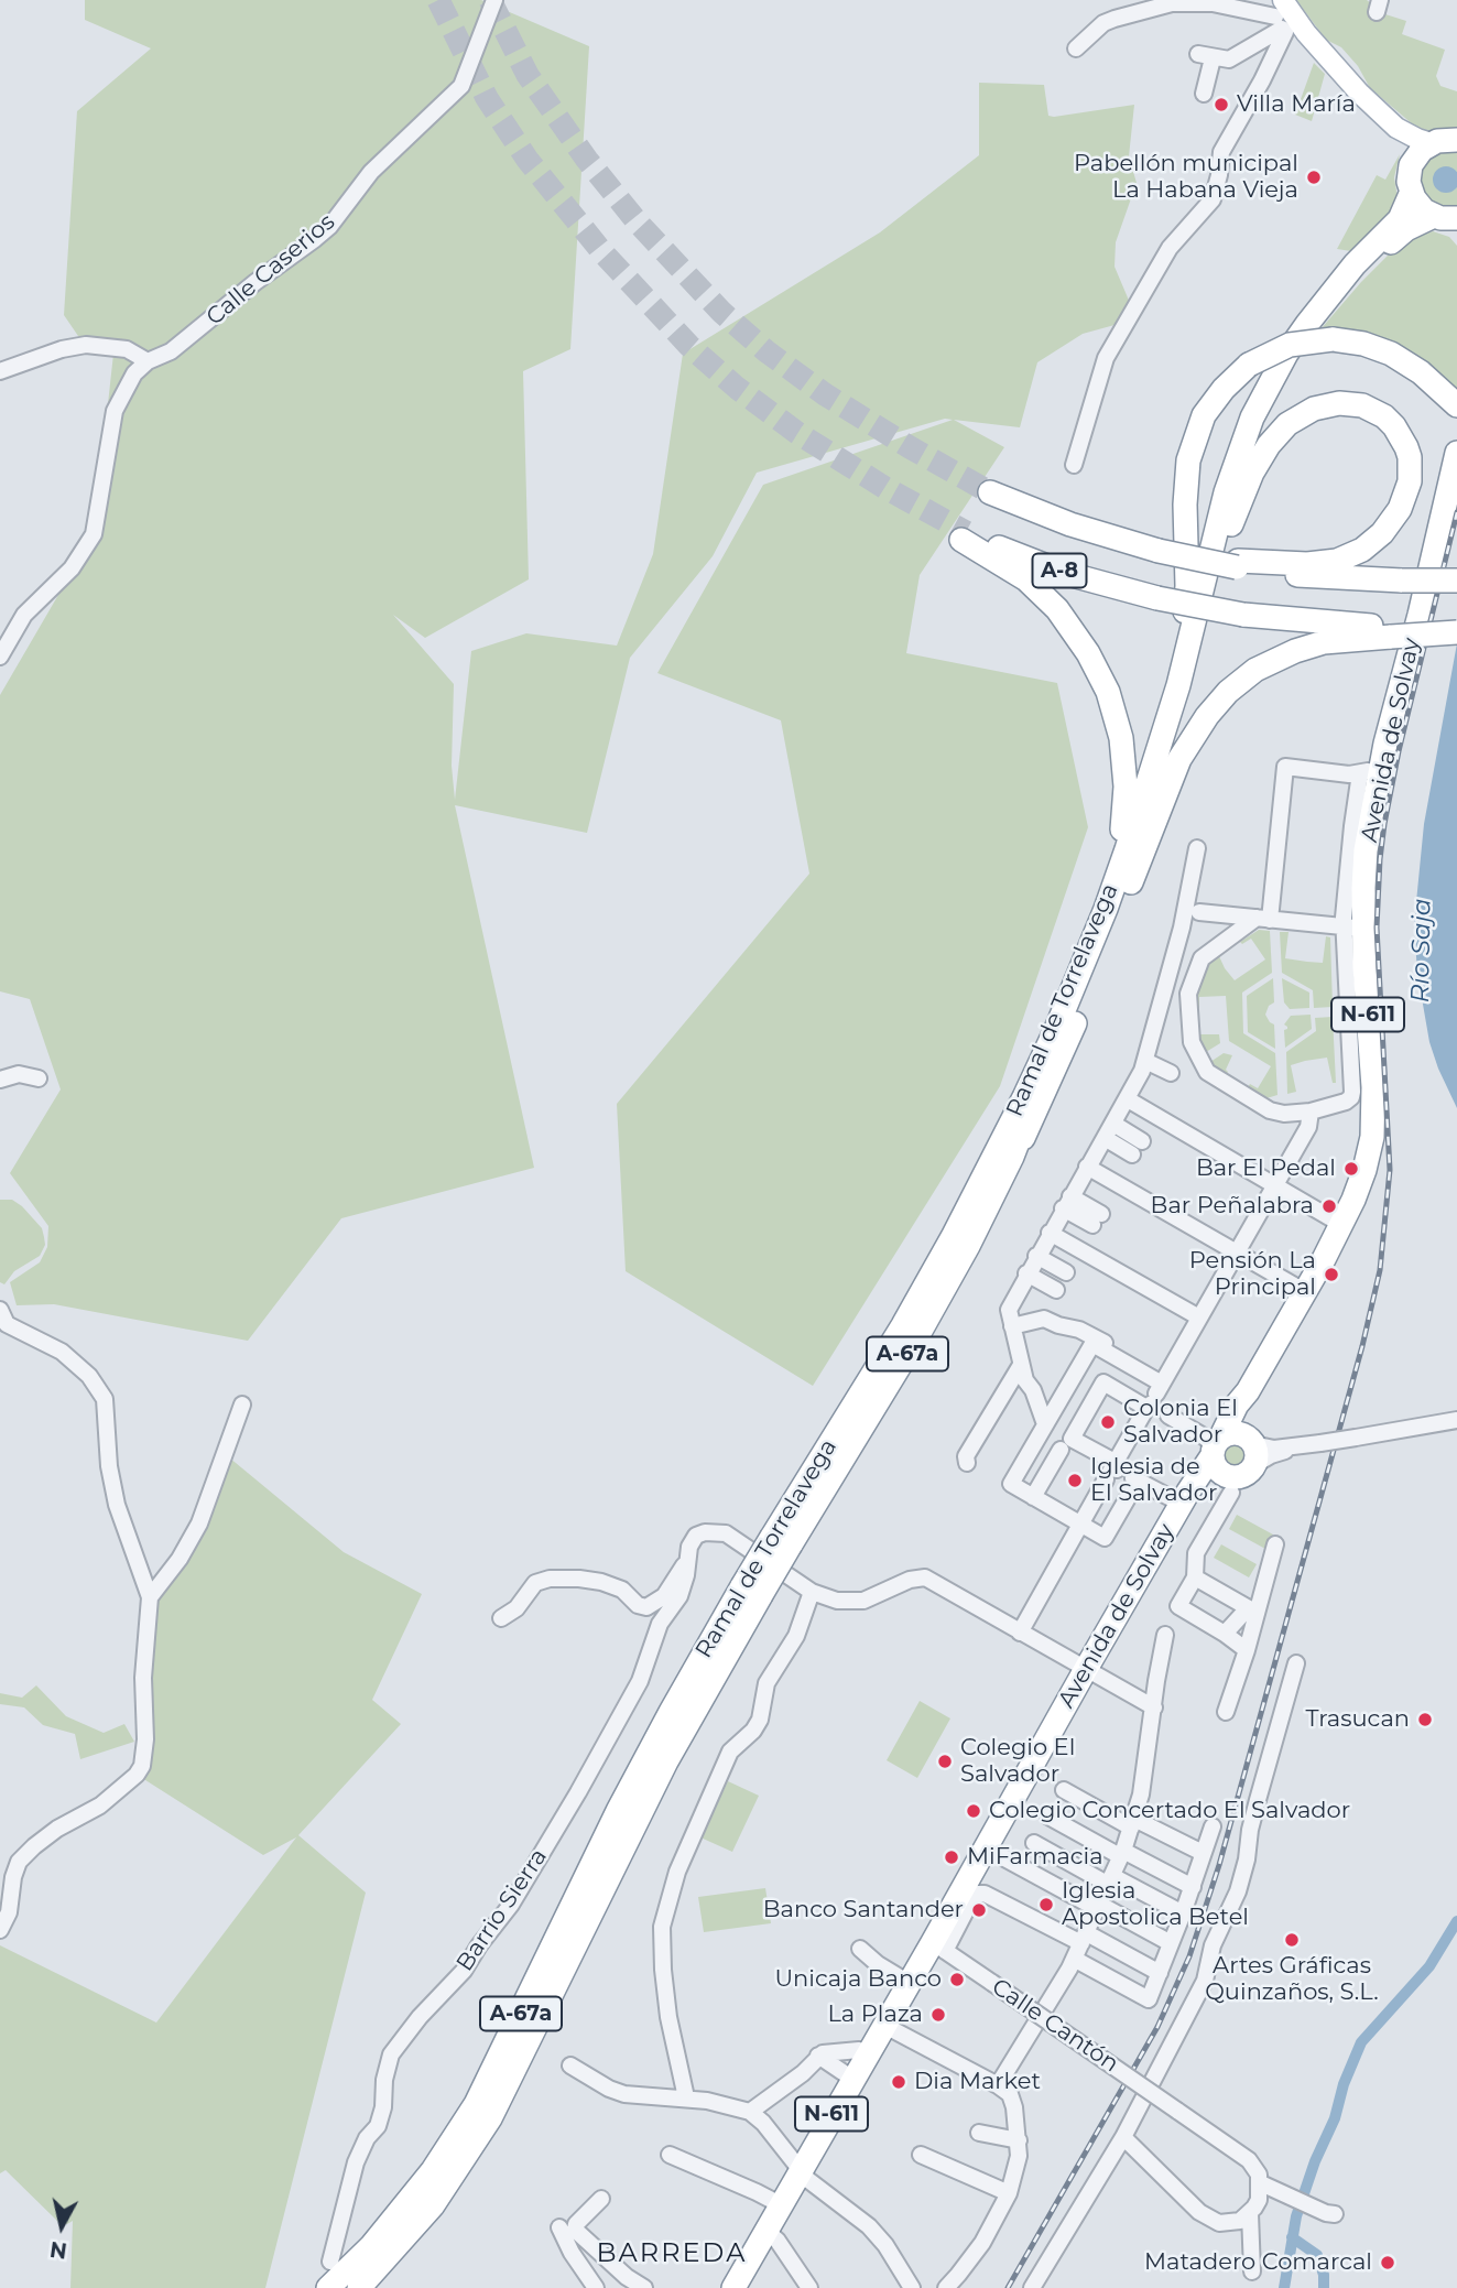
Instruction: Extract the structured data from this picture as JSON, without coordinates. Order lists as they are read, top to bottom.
{
  "streets": {
    "highway": [
      "A-8",
      "Avenida de Solvay",
      "Ramal de Torrelavega",
      "N-611",
      "A-67a"
    ],
    "street": ["Calle Caserios", "Barrio Sierra", "Calle Cantón"]
  },
  "crossings": [
    ["A-8", "Ramal de Torrelavega"],
    ["Avenida de Solvay", "Calle Cantón"]
  ],
  "districts": ["BARREDA"],
  "water": ["Río Saja"],
  "places": [
    "Villa María",
    "Pabellón municipal La Habana Vieja",
    "Bar El Pedal",
    "Bar Peñalabra",
    "Pensión La Principal",
    "Colonia El Salvador",
    "Iglesia de El Salvador",
    "Trasucan",
    "Colegio El Salvador",
    "Colegio Concertado El Salvador",
    "MiFarmacia",
    "Iglesia Apostolica Betel",
    "Banco Santander",
    "Artes Gráficas Quinzaños, S.L.",
    "Unicaja Banco",
    "La Plaza",
    "Dia Market",
    "Matadero Comarcal"
  ],
  "north": "bottom"
}
